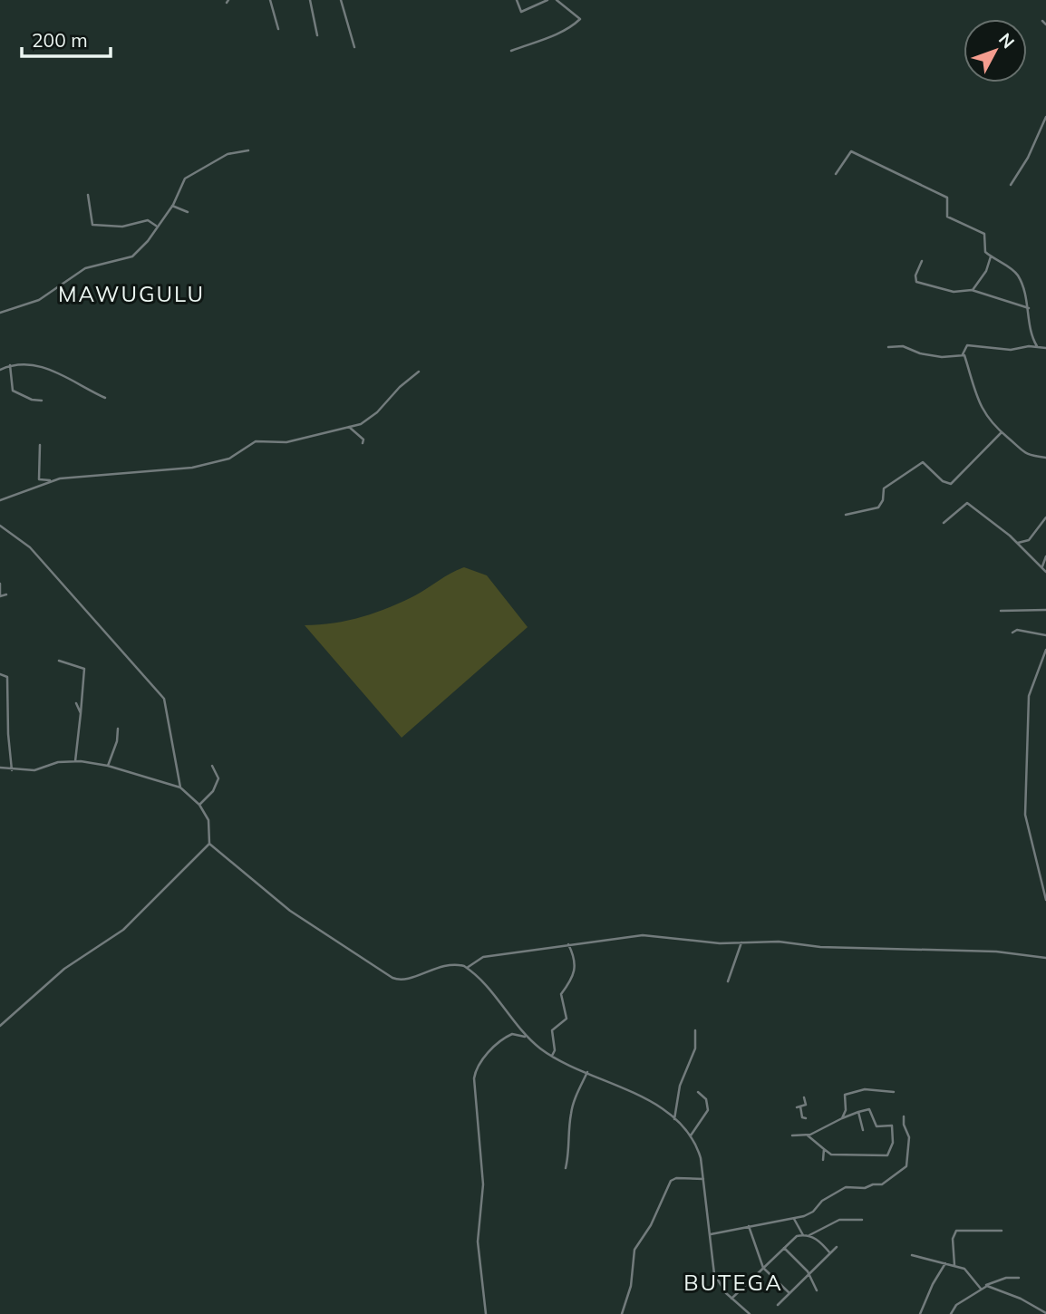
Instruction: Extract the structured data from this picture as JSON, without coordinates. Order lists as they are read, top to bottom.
{
  "districts": ["MAWUGULU", "BUTEGA"],
  "scale_bar": "200 m",
  "north": "top right"
}
